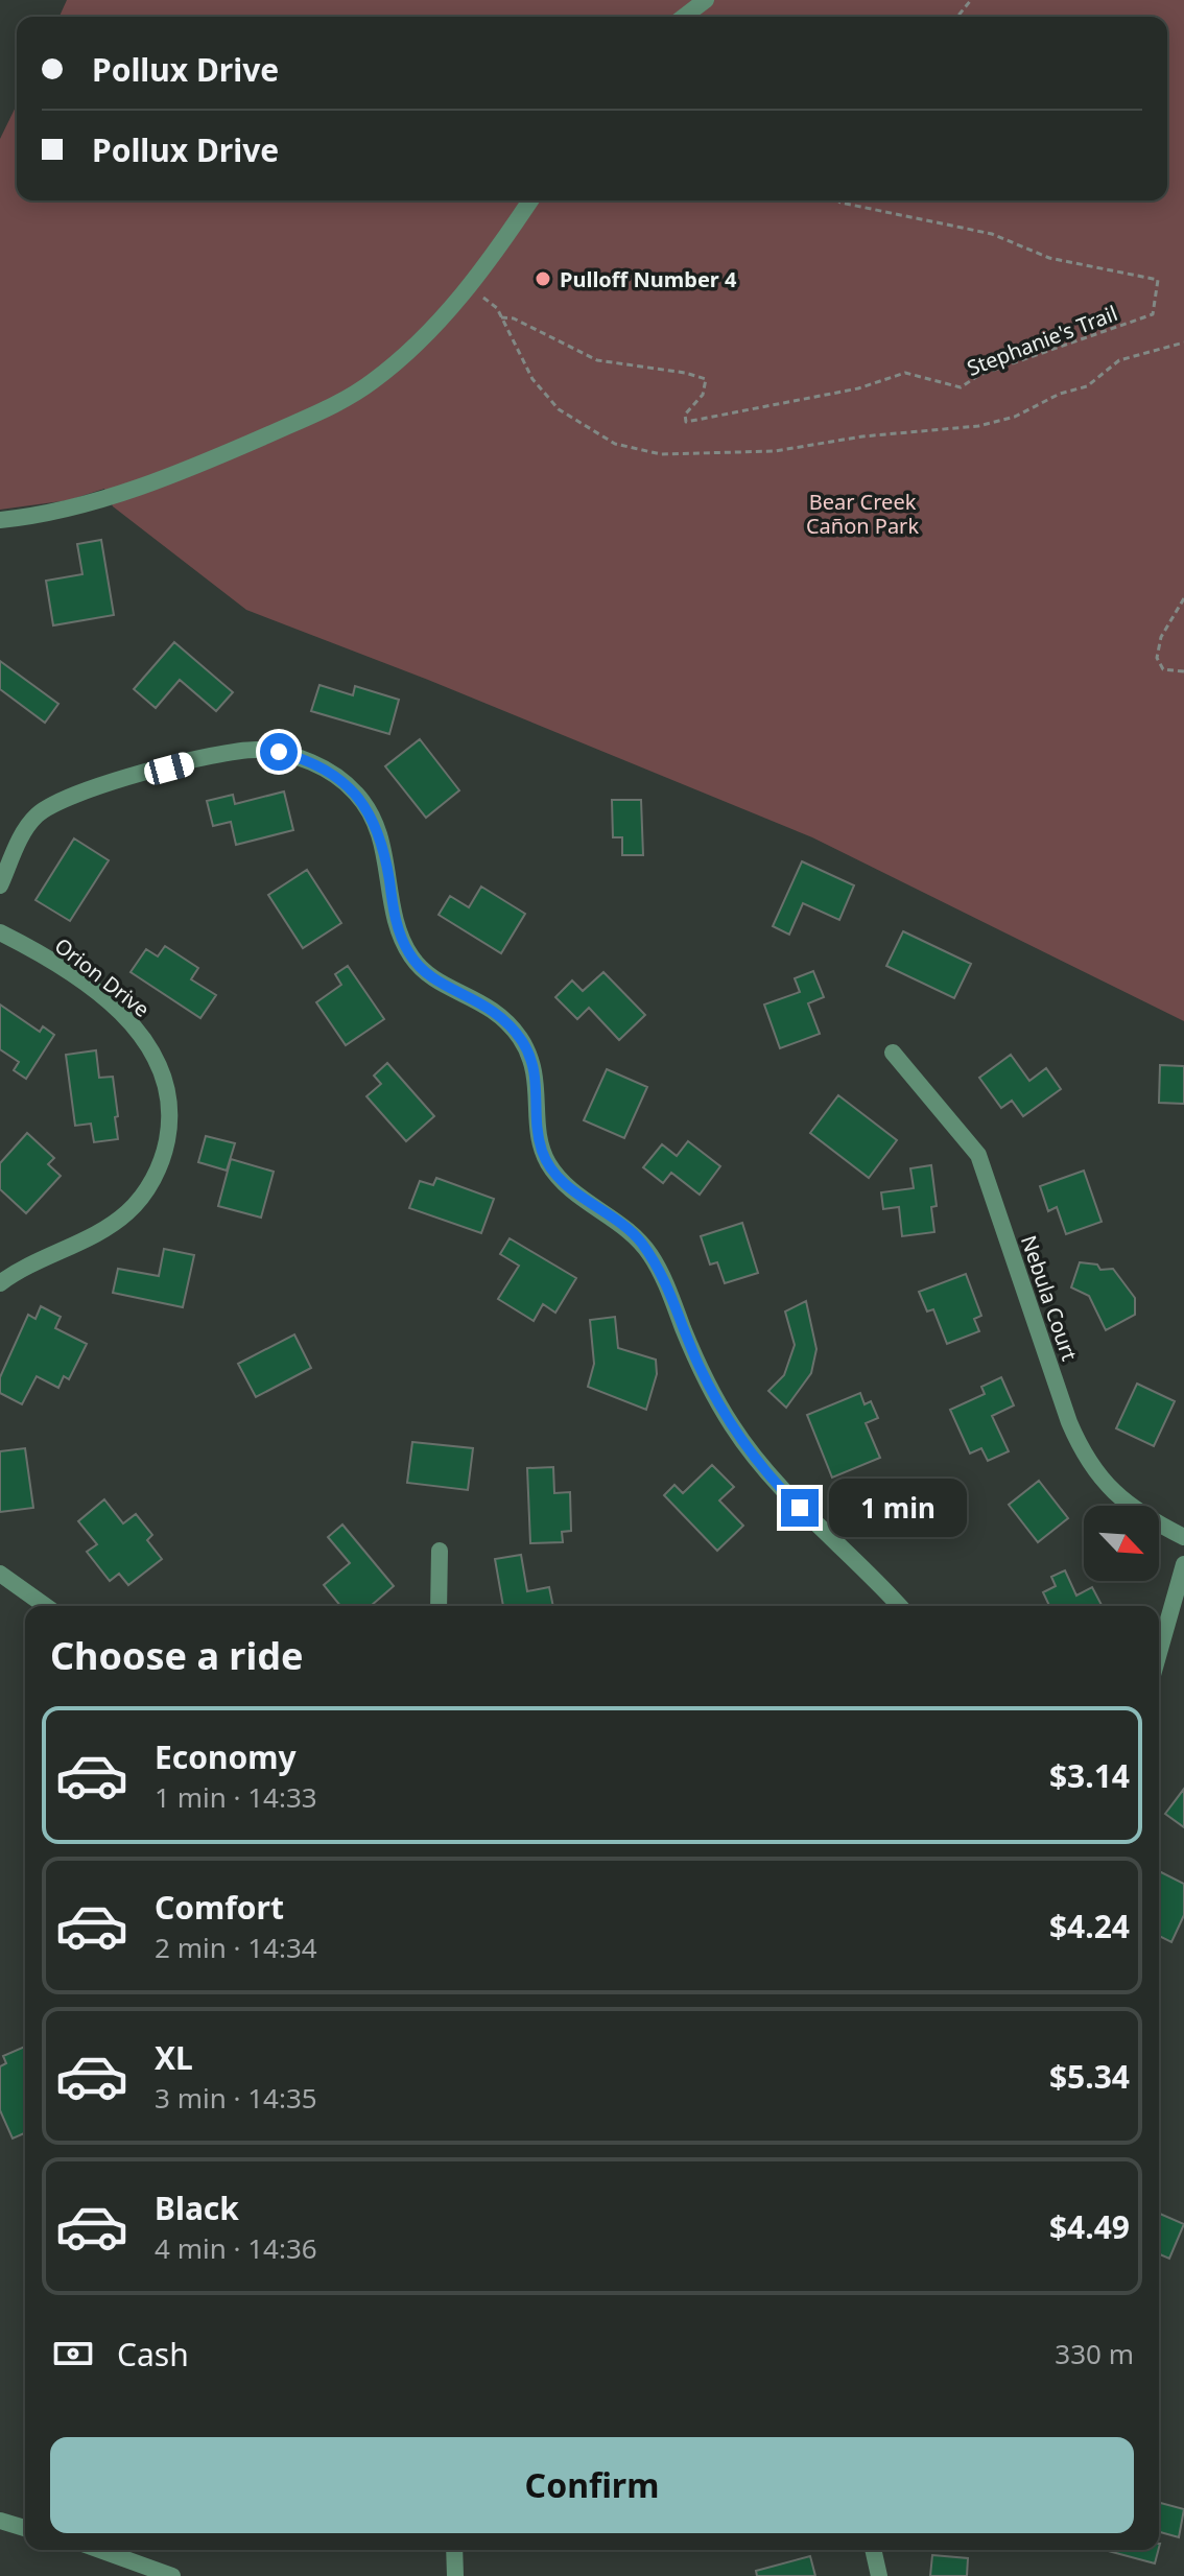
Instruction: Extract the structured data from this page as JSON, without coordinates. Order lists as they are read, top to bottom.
{
  "streets": {
    "street": ["Orion Drive", "Nebula Court"],
    "path": ["Stephanie's Trail"]
  },
  "parks": ["Bear Creek Cañon Park"],
  "places": ["Pulloff Number 4"],
  "north": "bottom right",
  "page": {
    "banner": ["Pollux Drive", "Pollux Drive"],
    "bubble": "1 min",
    "heading": "Choose a ride",
    "list": [
      {
        "name": "Economy",
        "note": "1 min · 14:33",
        "value": "$3.14"
      },
      {
        "name": "Comfort",
        "note": "2 min · 14:34",
        "value": "$4.24"
      },
      {
        "name": "XL",
        "note": "3 min · 14:35",
        "value": "$5.34"
      },
      {
        "name": "Black",
        "note": "4 min · 14:36",
        "value": "$4.49"
      }
    ],
    "pay": ["Cash", "330 m"],
    "buttons": "Confirm"
  }
}
